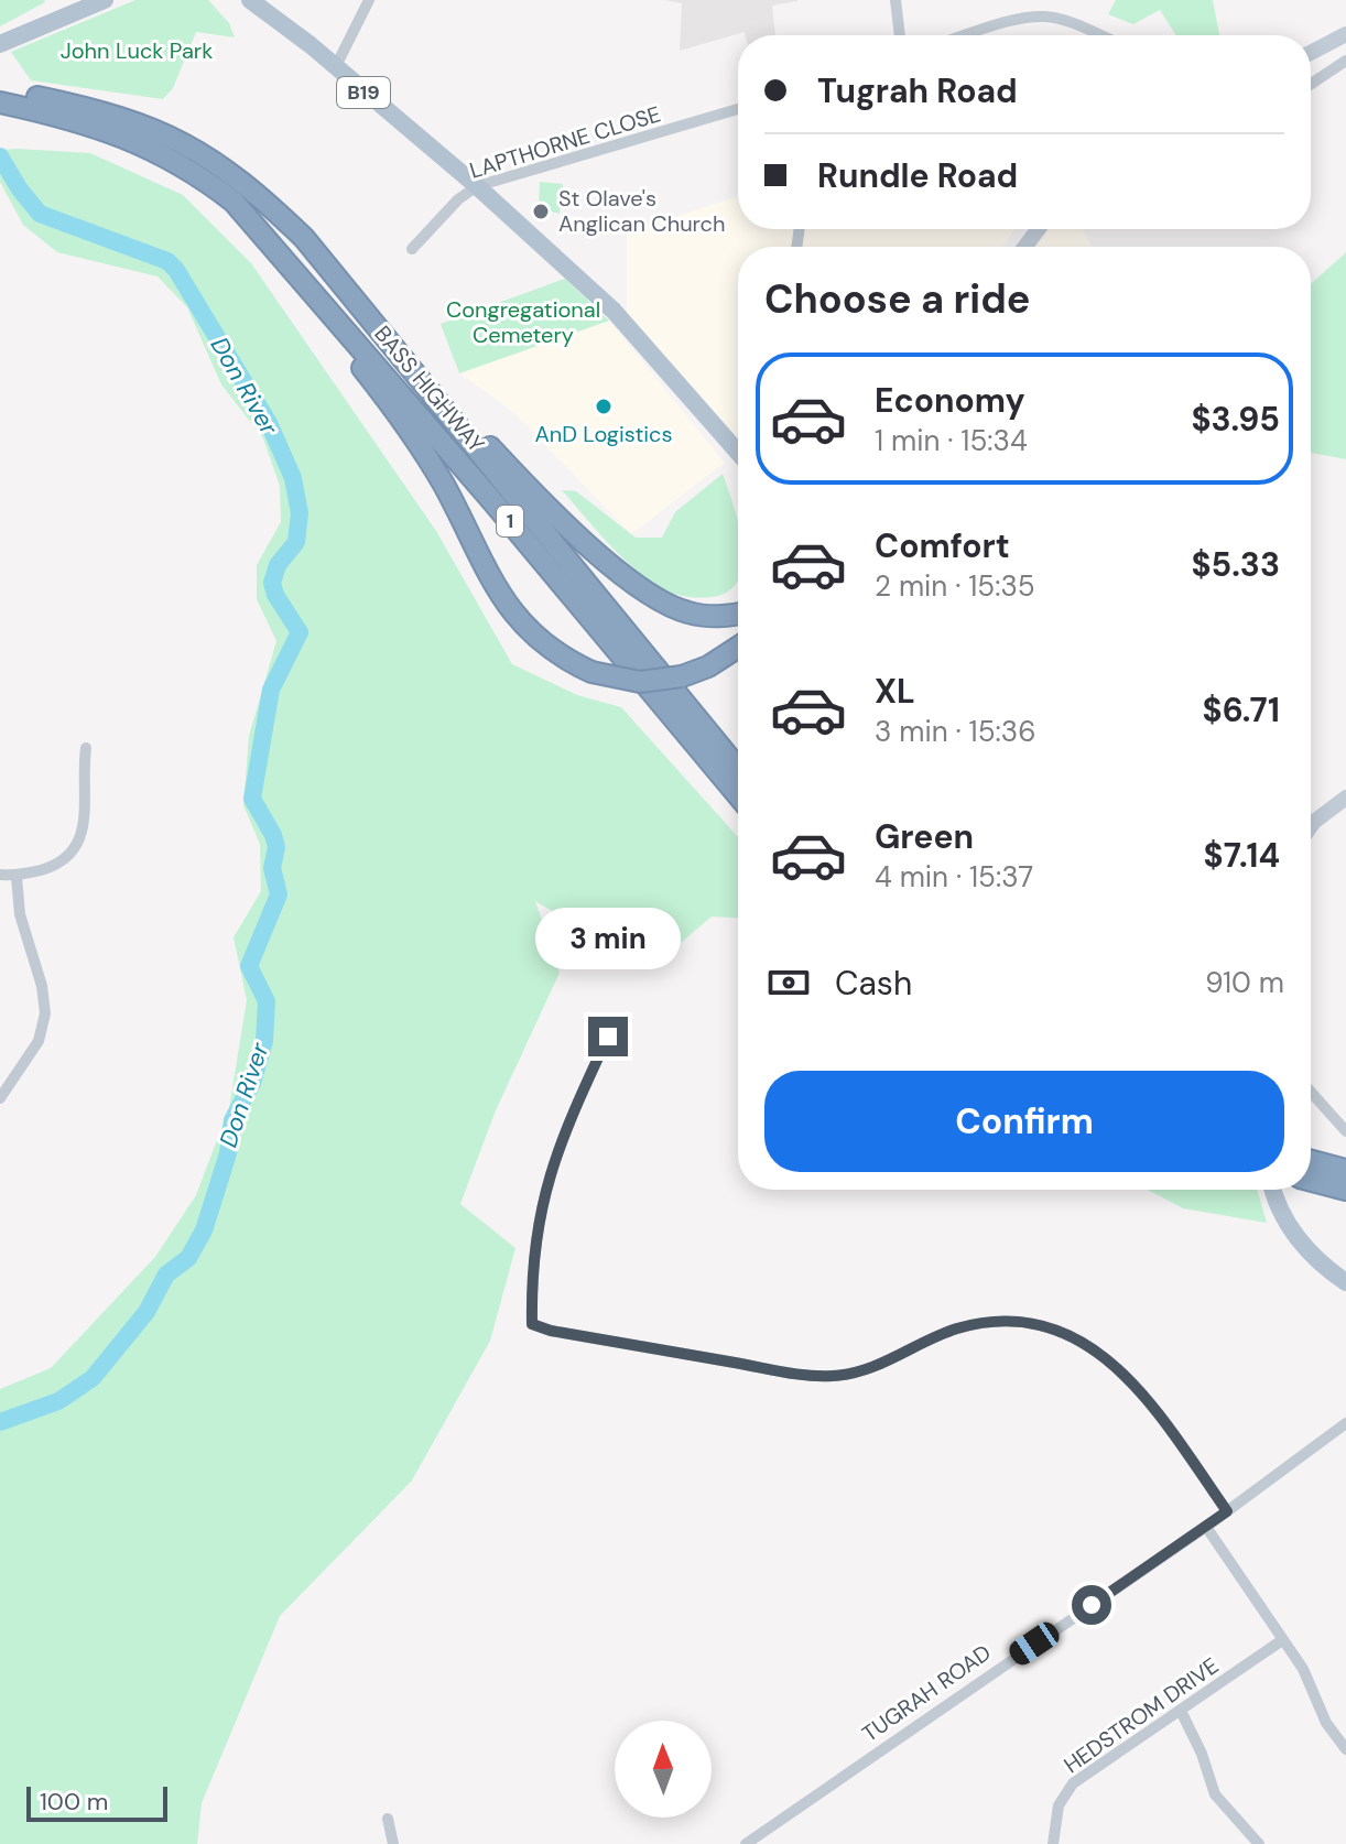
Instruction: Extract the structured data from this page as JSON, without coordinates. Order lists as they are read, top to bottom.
{
  "streets": {
    "highway": ["BASS HIGHWAY", "1"],
    "main road": ["B19"],
    "street": ["LAPTHORNE CLOSE", "TUGRAH ROAD", "HEDSTROM DRIVE"]
  },
  "crossings": [
    ["B19", "LAPTHORNE CLOSE"]
  ],
  "water": ["Don River"],
  "parks": ["John Luck Park", "Congregational Cemetery"],
  "places": ["St Olave's Anglican Church", "AnD Logistics"],
  "scale_bar": "100 m",
  "north": "top",
  "page": {
    "banner": ["Tugrah Road", "Rundle Road"],
    "heading": "Choose a ride",
    "list": [
      {
        "name": "Economy",
        "note": "1 min · 15:34",
        "value": "$3.95"
      },
      {
        "name": "Comfort",
        "note": "2 min · 15:35",
        "value": "$5.33"
      },
      {
        "name": "XL",
        "note": "3 min · 15:36",
        "value": "$6.71"
      },
      {
        "name": "Green",
        "note": "4 min · 15:37",
        "value": "$7.14"
      }
    ],
    "bubble": "3 min",
    "pay": ["Cash", "910 m"],
    "buttons": "Confirm",
    "scale": "100 m"
  }
}
